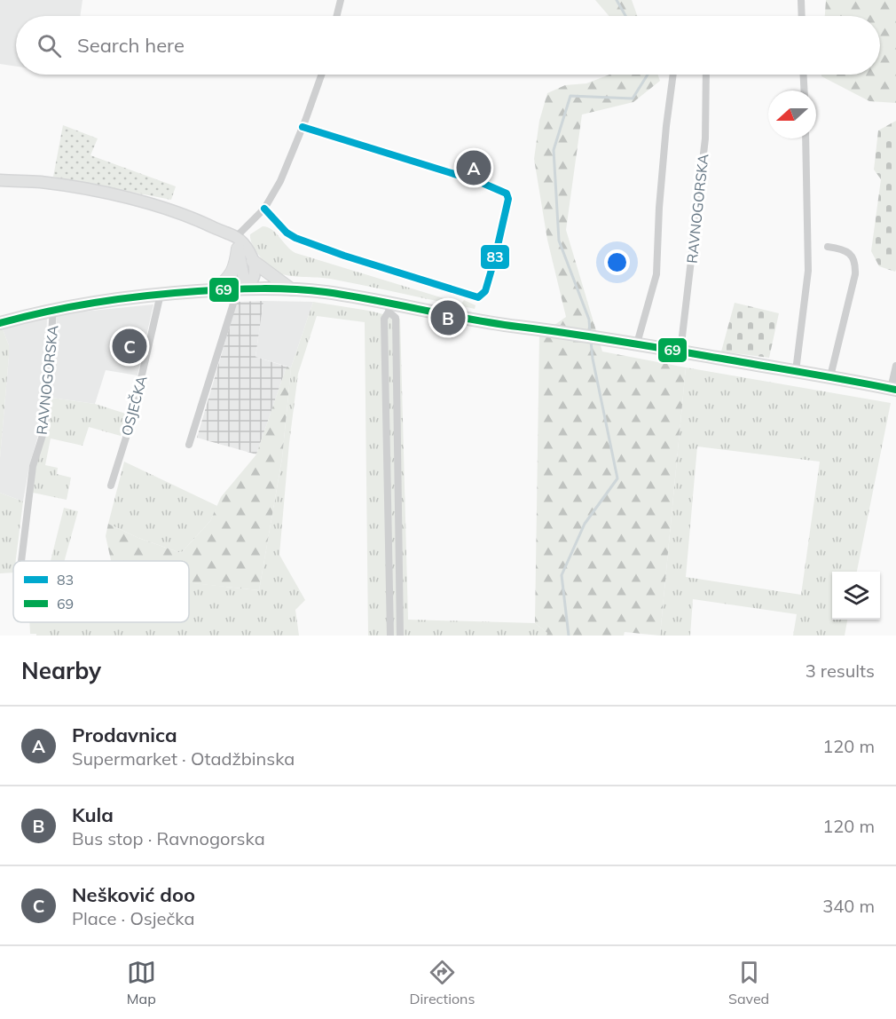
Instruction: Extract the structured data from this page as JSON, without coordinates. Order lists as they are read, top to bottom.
{
  "streets": {
    "main road": ["RAVNOGORSKA"],
    "street": ["OSJEČKA"]
  },
  "crossings": [
    ["RAVNOGORSKA", "OSJEČKA"]
  ],
  "lines": ["transit line 83", "transit line 69"],
  "legend": ["83", "69"],
  "north": "left",
  "page": {
    "search": "Search here",
    "pins": ["A", "B", "C"],
    "heading": ["Nearby", "3 results"],
    "list": [
      {
        "mark": "A",
        "name": "Prodavnica",
        "note": "Supermarket · Otadžbinska",
        "value": "120 m"
      },
      {
        "mark": "B",
        "name": "Kula",
        "note": "Bus stop · Ravnogorska",
        "value": "120 m"
      },
      {
        "mark": "C",
        "name": "Nešković doo",
        "note": "Place · Osječka",
        "value": "340 m"
      }
    ],
    "nav": ["Map", "Directions", "Saved"]
  }
}
